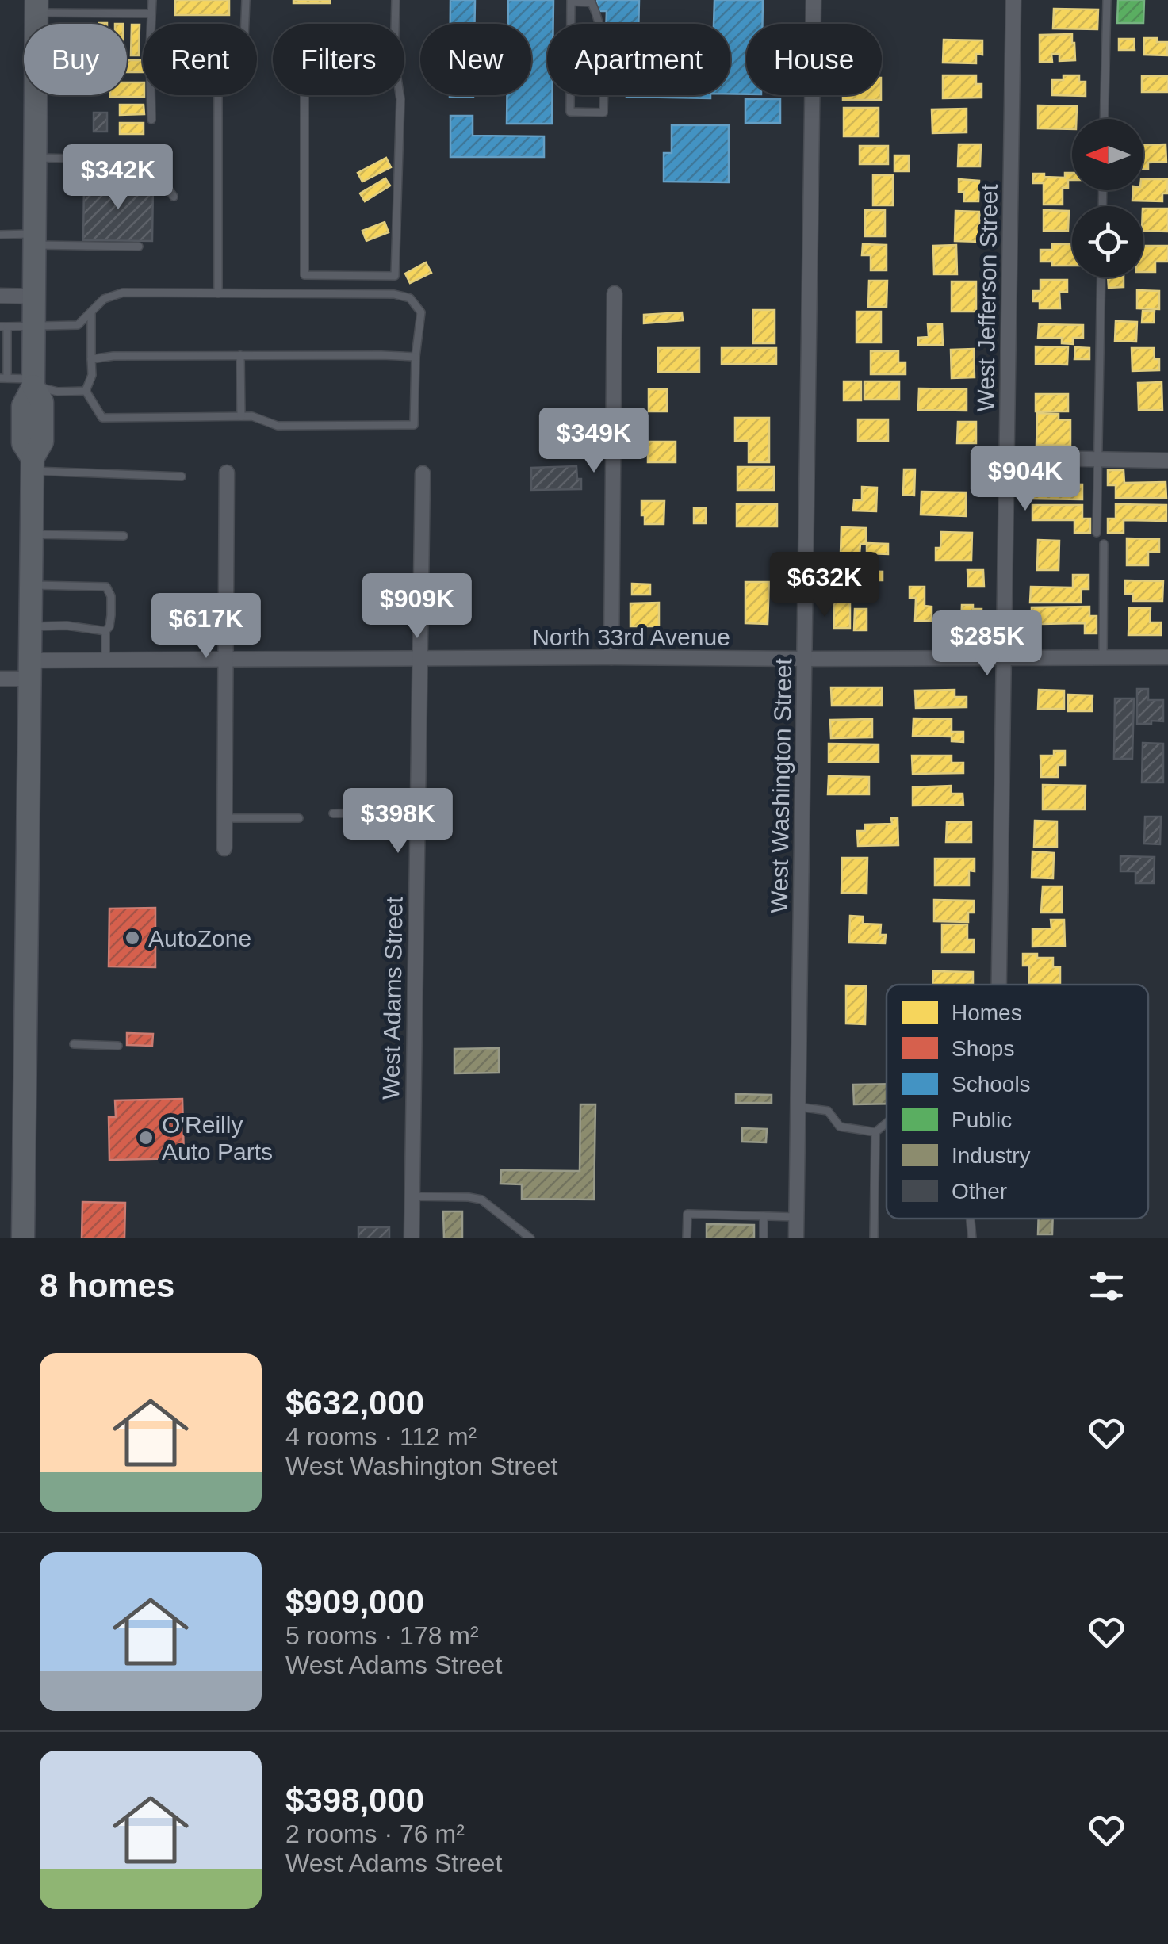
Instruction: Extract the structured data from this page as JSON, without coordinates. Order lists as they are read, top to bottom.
{
  "streets": {
    "street": [
      "West Jefferson Street",
      "North 33rd Avenue",
      "West Washington Street",
      "West Adams Street"
    ]
  },
  "crossings": [
    ["West Jefferson Street", "North 33rd Avenue"],
    ["North 33rd Avenue", "West Washington Street"],
    ["North 33rd Avenue", "West Adams Street"]
  ],
  "places": ["AutoZone", "O'Reilly Auto Parts"],
  "legend": [
    "Homes",
    "Shops",
    "Schools",
    "Public",
    "Industry",
    "Other"
  ],
  "north": "left",
  "page": {
    "chip": [
      "Buy",
      "Rent",
      "Filters",
      "New",
      "Apartment",
      "House"
    ],
    "price": [
      "$342K",
      "$349K",
      "$904K",
      "$632K",
      "$909K",
      "$617K",
      "$285K",
      "$398K"
    ],
    "heading": "8 homes",
    "list": [
      {
        "name": "$632,000",
        "note": "4 rooms · 112 m² · West Washington Street"
      },
      {
        "name": "$909,000",
        "note": "5 rooms · 178 m² · West Adams Street"
      },
      {
        "name": "$398,000",
        "note": "2 rooms · 76 m² · West Adams Street"
      }
    ]
  }
}
